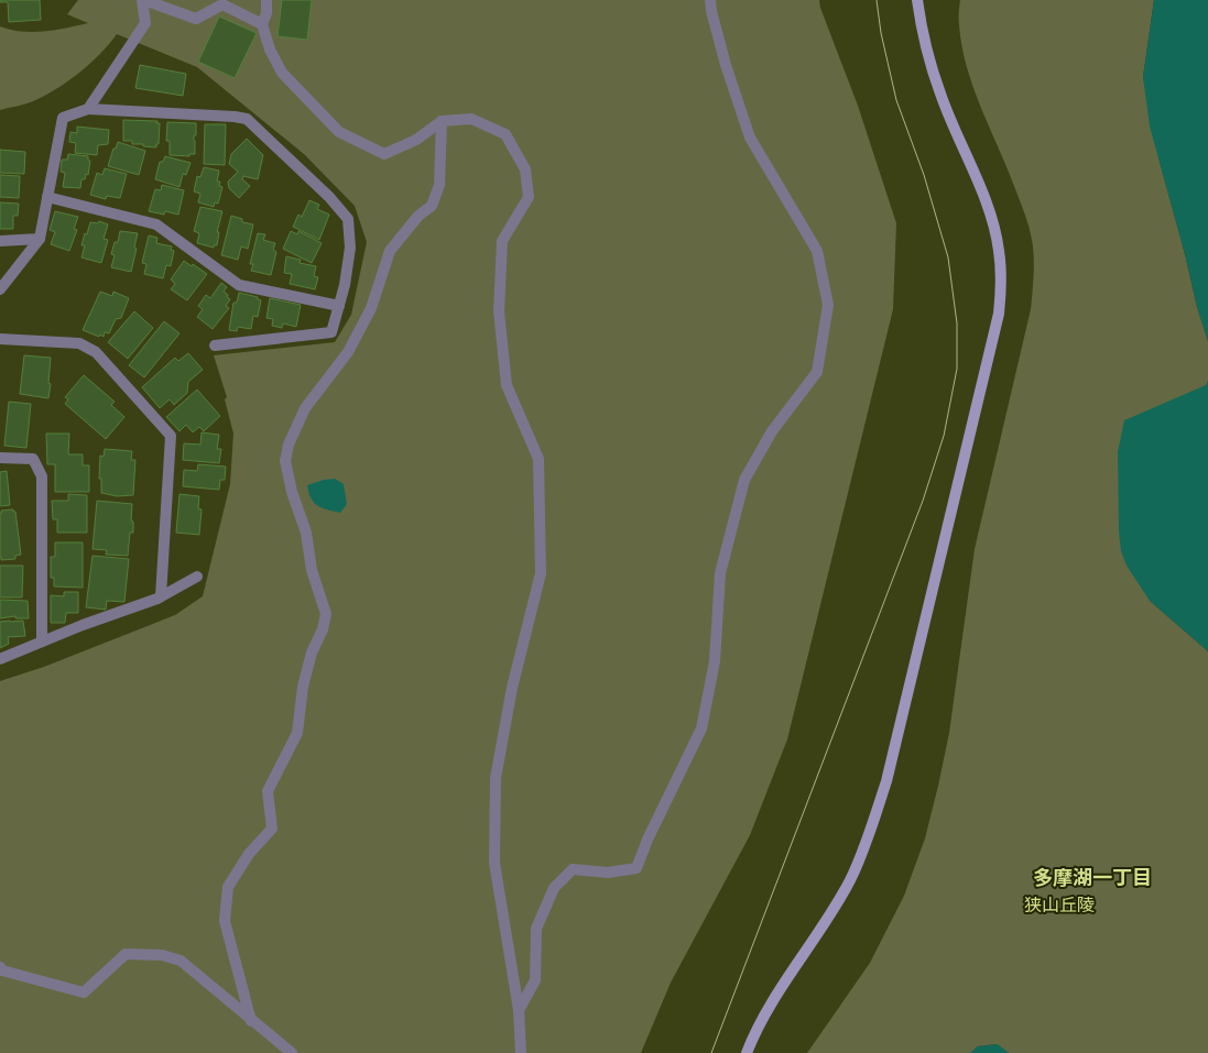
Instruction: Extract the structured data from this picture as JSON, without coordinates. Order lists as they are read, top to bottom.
{
  "districts": ["多摩湖一丁目"],
  "parks": ["狭山丘陵"]
}
